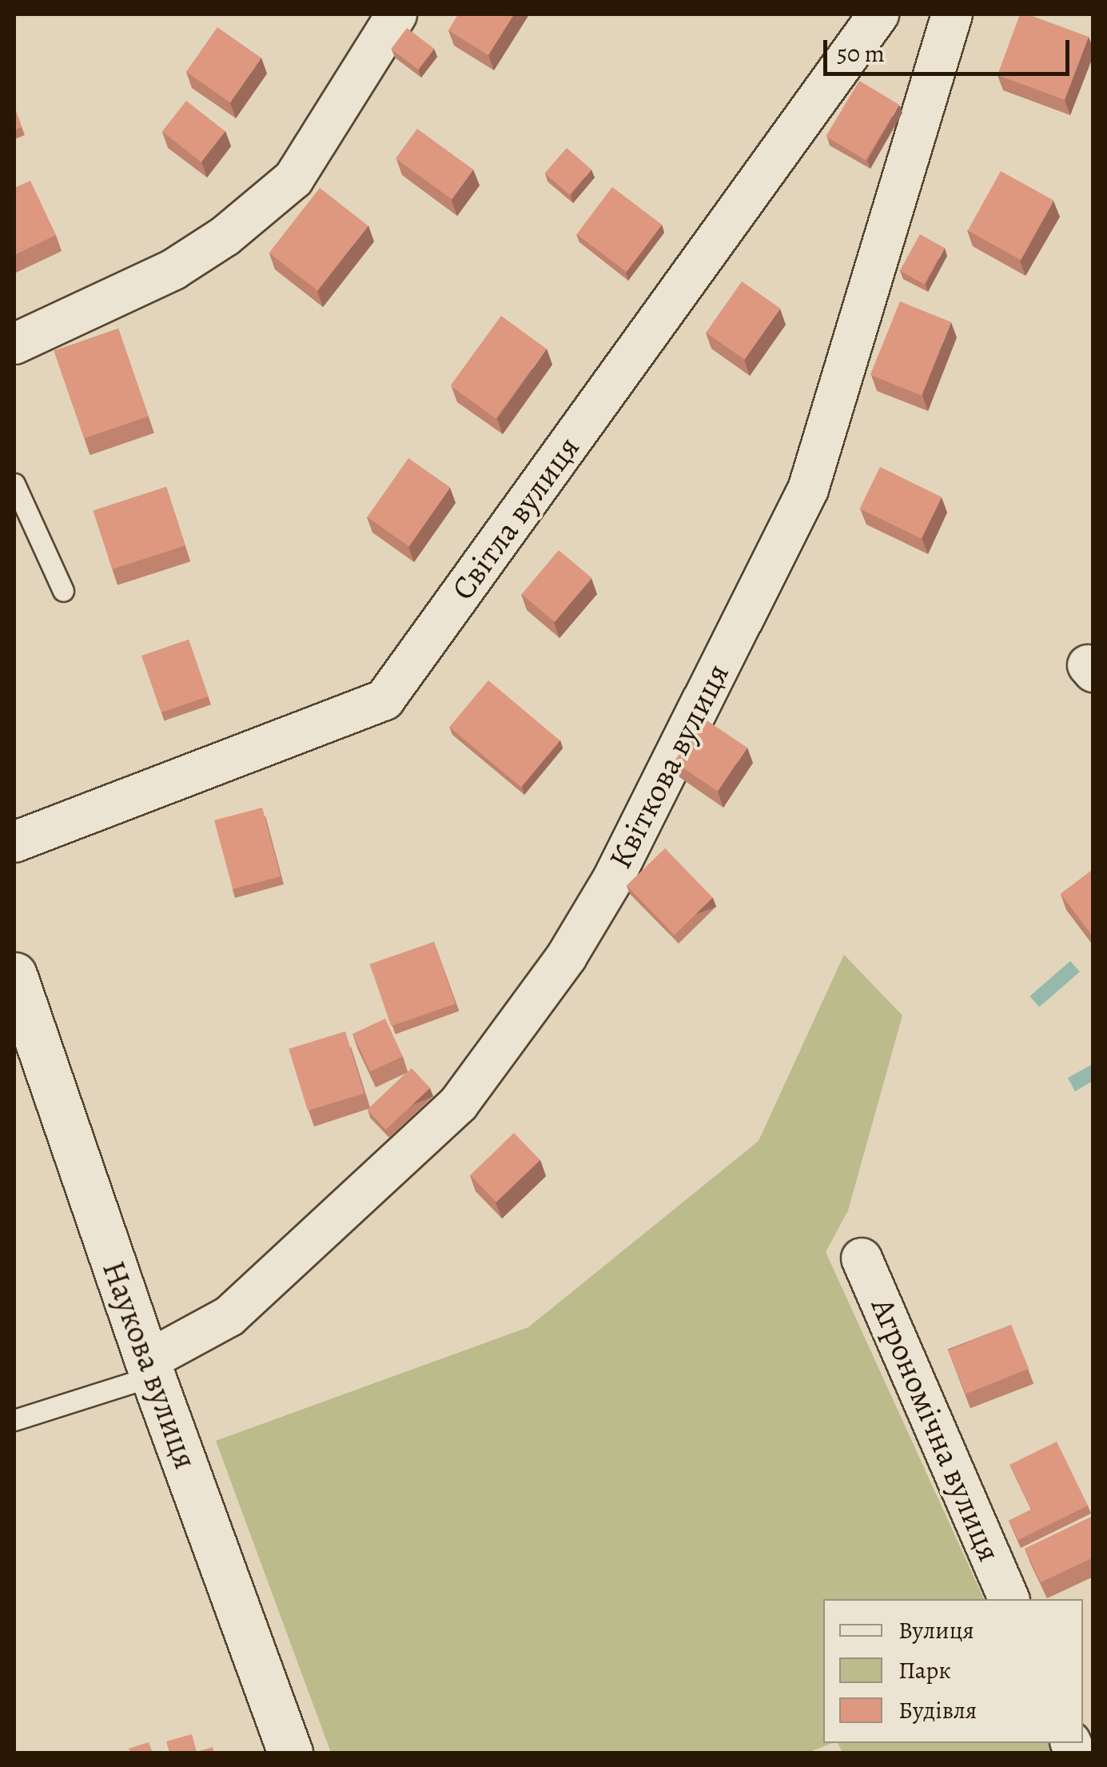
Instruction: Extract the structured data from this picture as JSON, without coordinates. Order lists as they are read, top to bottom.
{
  "streets": {
    "street": [
      "Світла вулиця",
      "Квіткова вулиця",
      "Наукова вулиця",
      "Агрономічна вулиця"
    ]
  },
  "crossings": [
    ["Квіткова вулиця", "Наукова вулиця"]
  ],
  "legend": ["Вулиця", "Парк", "Будівля"],
  "scale_bar": "50 m"
}
